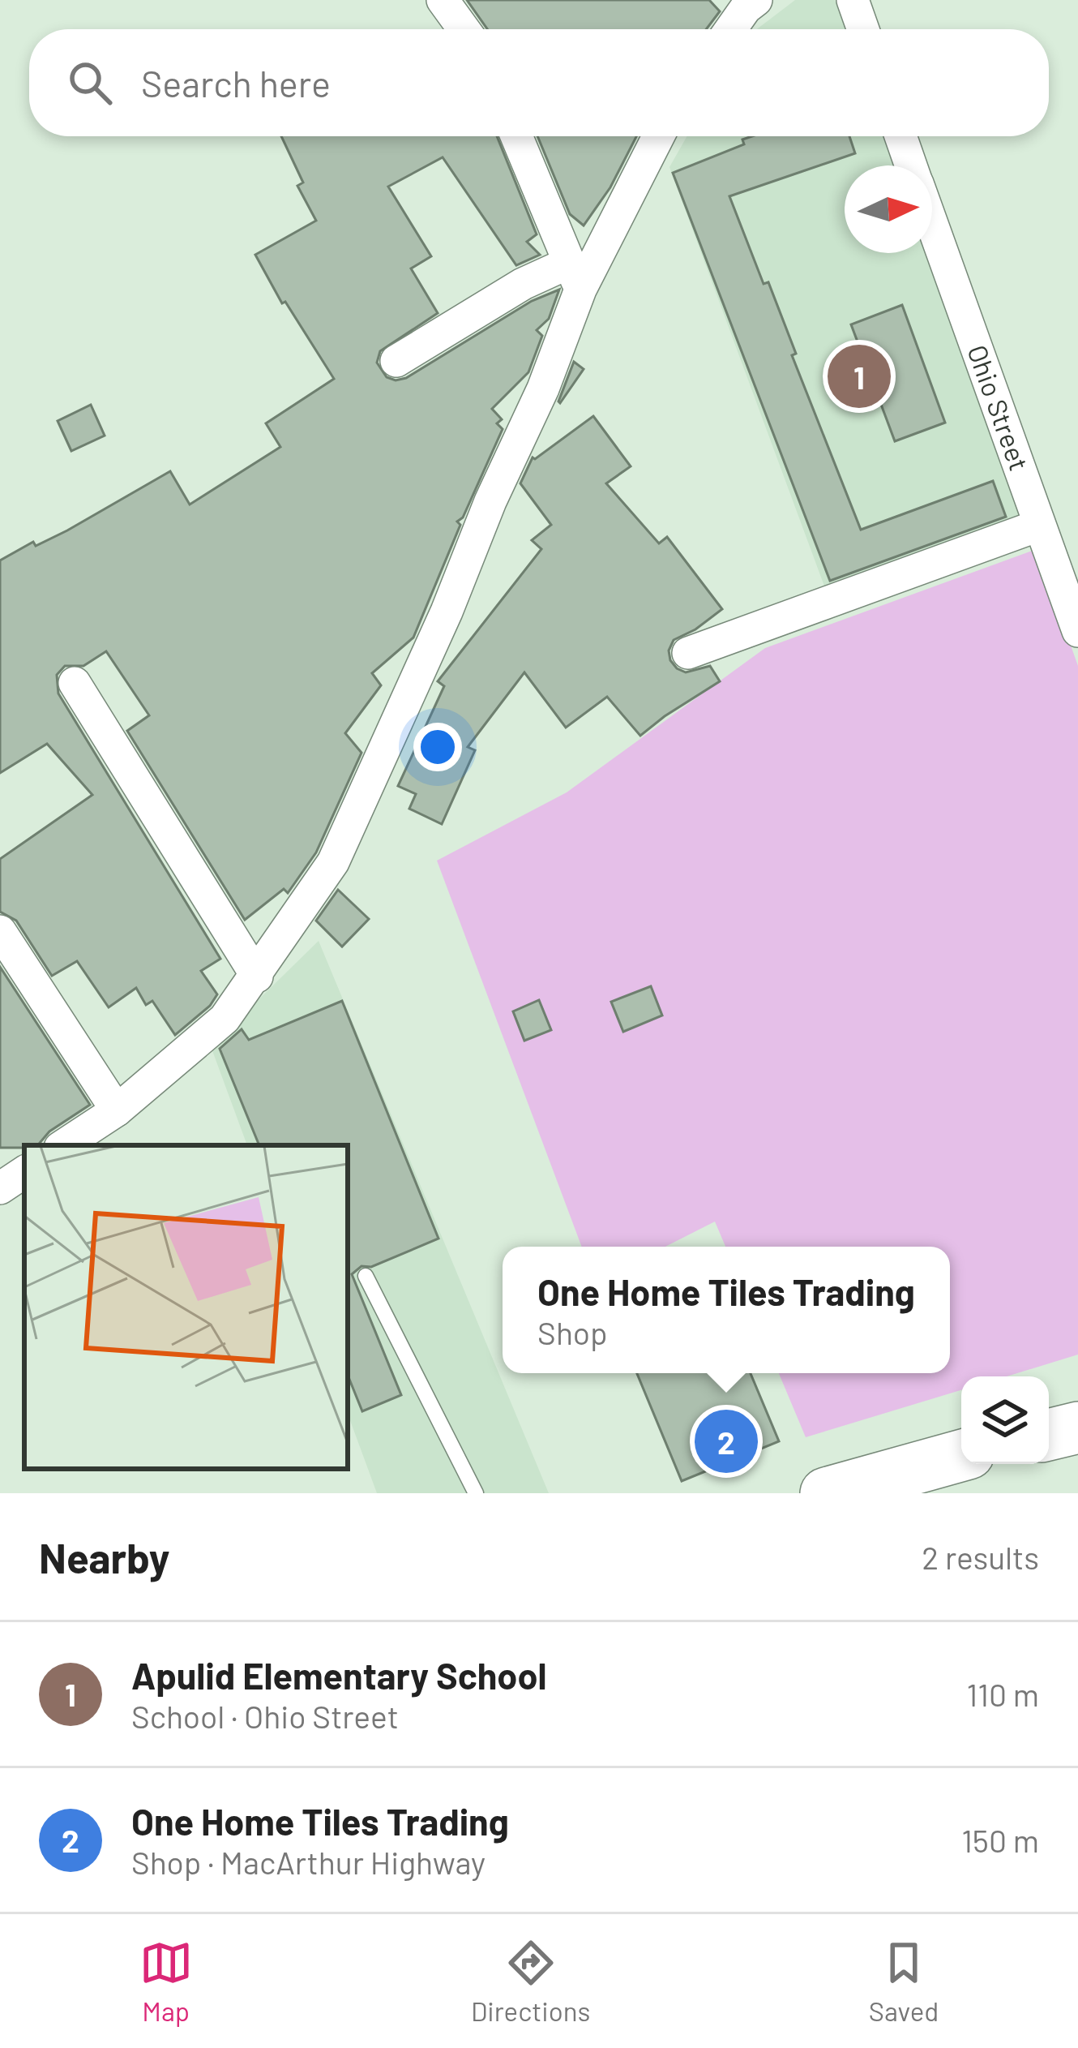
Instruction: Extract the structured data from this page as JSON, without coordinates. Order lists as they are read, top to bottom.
{
  "streets": {
    "street": ["Ohio Street"]
  },
  "north": "right",
  "page": {
    "search": "Search here",
    "pins": ["1", "2"],
    "popup": ["One Home Tiles Trading", "Shop"],
    "heading": ["Nearby", "2 results"],
    "list": [
      {
        "mark": "1",
        "name": "Apulid Elementary School",
        "note": "School · Ohio Street",
        "value": "110 m"
      },
      {
        "mark": "2",
        "name": "One Home Tiles Trading",
        "note": "Shop · MacArthur Highway",
        "value": "150 m"
      }
    ],
    "nav": ["Map", "Directions", "Saved"]
  }
}
